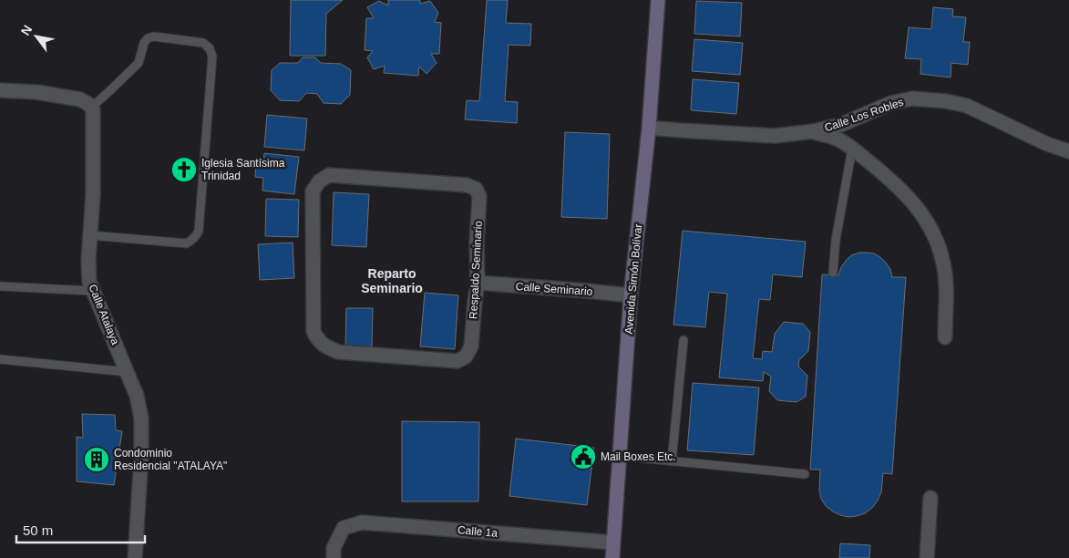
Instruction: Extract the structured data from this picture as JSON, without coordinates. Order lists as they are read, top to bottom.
{
  "streets": {
    "main road": ["Avenida Simón Bolívar"],
    "street": [
      "Calle Los Robles",
      "Respaldo Seminario",
      "Calle Seminario",
      "Calle Atalaya",
      "Calle 1a"
    ]
  },
  "crossings": [
    ["Calle Los Robles", "Avenida Simón Bolívar"],
    ["Respaldo Seminario", "Calle Seminario"],
    ["Avenida Simón Bolívar", "Calle Seminario"],
    ["Avenida Simón Bolívar", "Calle 1a"]
  ],
  "districts": ["Reparto Seminario"],
  "places": {
    "church": ["Iglesia Santísima Trinidad"],
    "public building": ["Mail Boxes Etc."],
    "building": ["Condominio Residencial \"ATALAYA\""]
  },
  "scale_bar": "50 m",
  "north": "top left"
}
